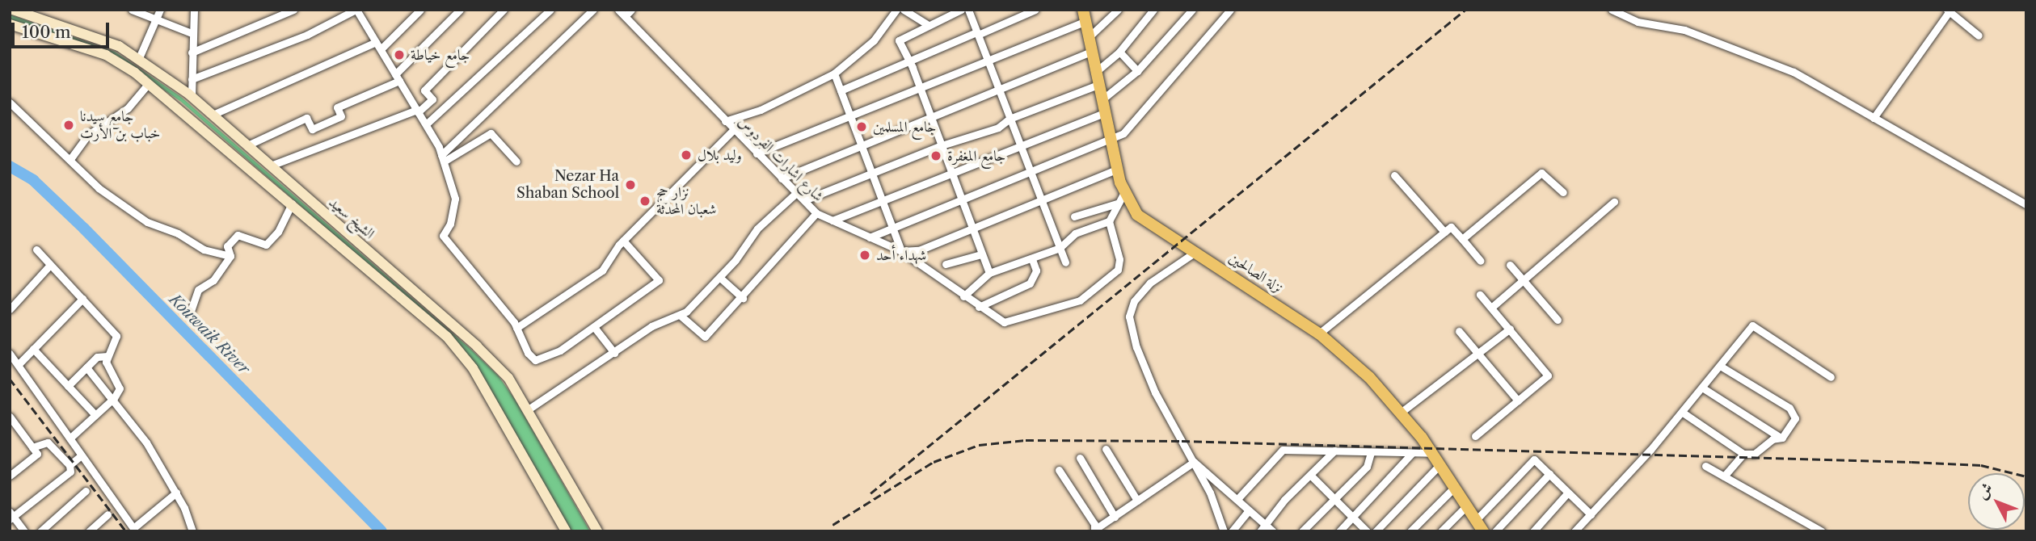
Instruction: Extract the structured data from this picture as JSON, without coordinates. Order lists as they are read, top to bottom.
{
  "streets": {
    "main road": ["الشيخ سعيد", "نزلة الصالحين"],
    "street": ["شارع اشارات الفردوس"]
  },
  "water": ["Kouwaik River"],
  "places": [
    "جامع خياطة",
    "جامع سيدنا خباب بن الأرت",
    "جامع المسلمين",
    "وليد بلال",
    "جامع المغفرة",
    "Nezar Ha Shaban School",
    "نزار حج شعبان المحدثة",
    "شهداء أحد"
  ],
  "scale_bar": "100 m",
  "north": "top left"
}
